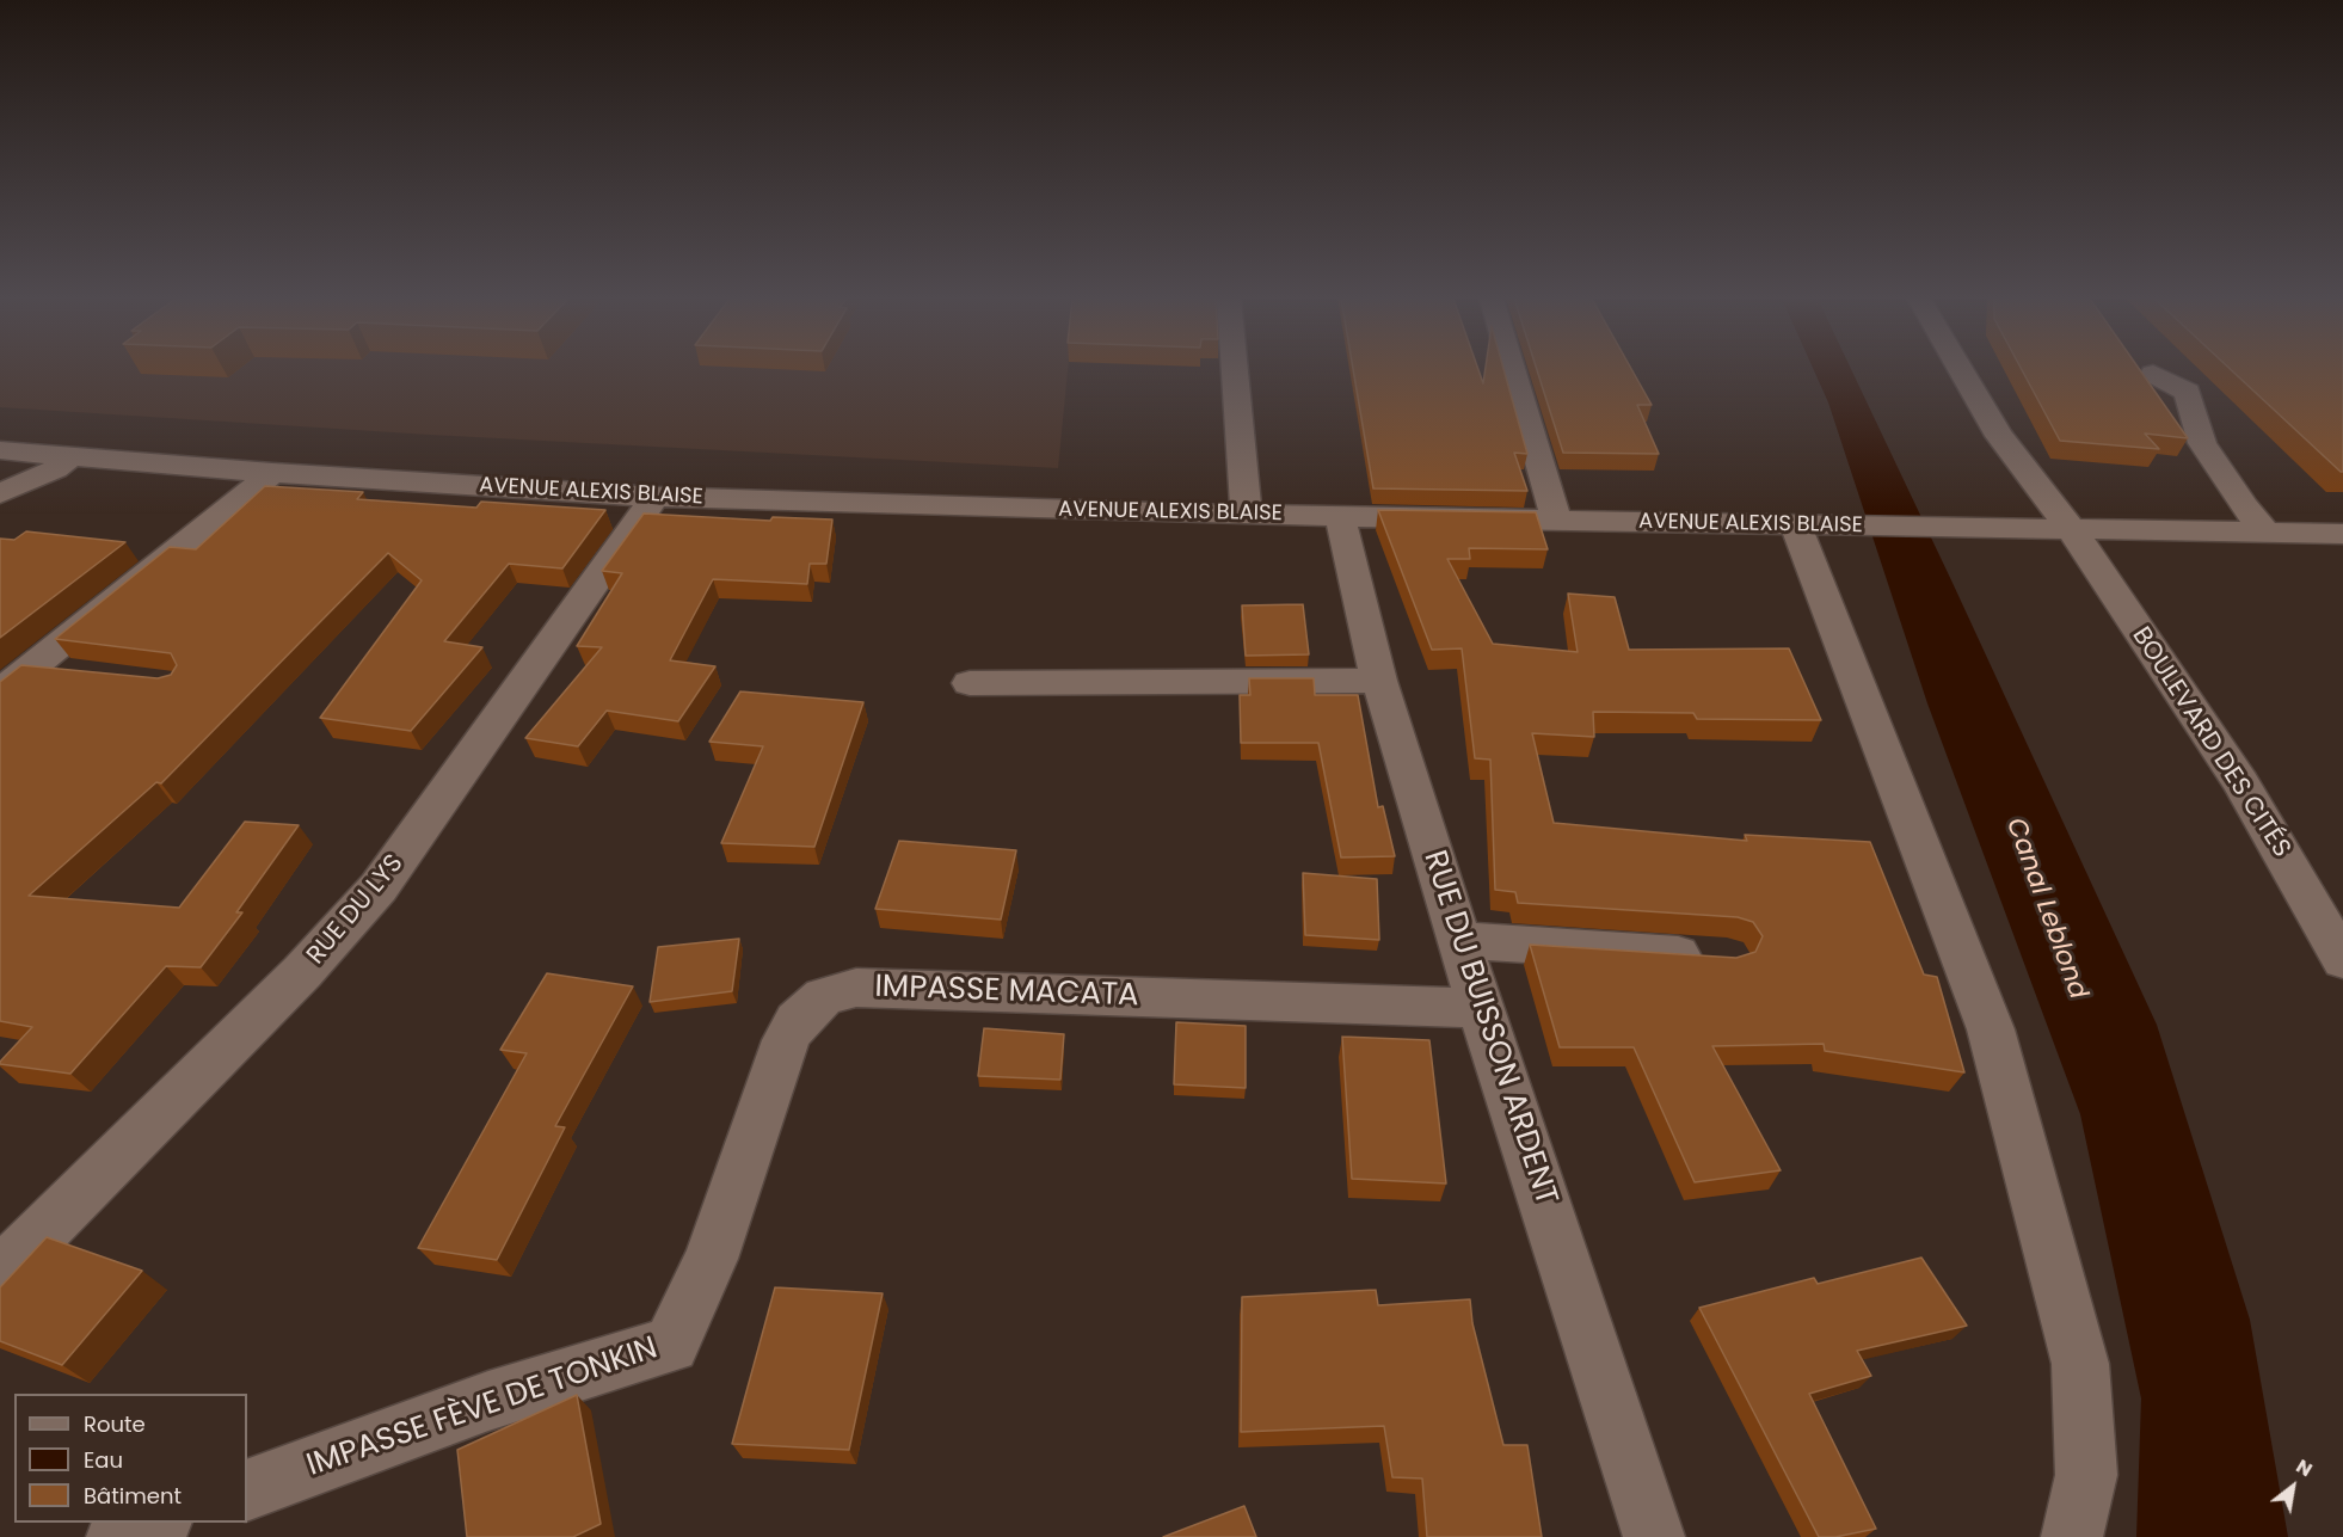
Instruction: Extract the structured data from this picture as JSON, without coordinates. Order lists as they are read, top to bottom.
{
  "streets": {
    "street": [
      "AVENUE ALEXIS BLAISE",
      "BOULEVARD DES CITÉS",
      "RUE DU LYS",
      "IMPASSE MACATA",
      "RUE DU BUISSON ARDENT",
      "IMPASSE FÈVE DE TONKIN"
    ]
  },
  "crossings": [
    ["AVENUE ALEXIS BLAISE", "BOULEVARD DES CITÉS"],
    ["AVENUE ALEXIS BLAISE", "RUE DU LYS"],
    ["AVENUE ALEXIS BLAISE", "RUE DU BUISSON ARDENT"],
    ["IMPASSE MACATA", "RUE DU BUISSON ARDENT"],
    ["IMPASSE MACATA", "IMPASSE FÈVE DE TONKIN"]
  ],
  "water": ["Canal Leblond"],
  "legend": ["Route", "Eau", "Bâtiment"],
  "north": "top right"
}
